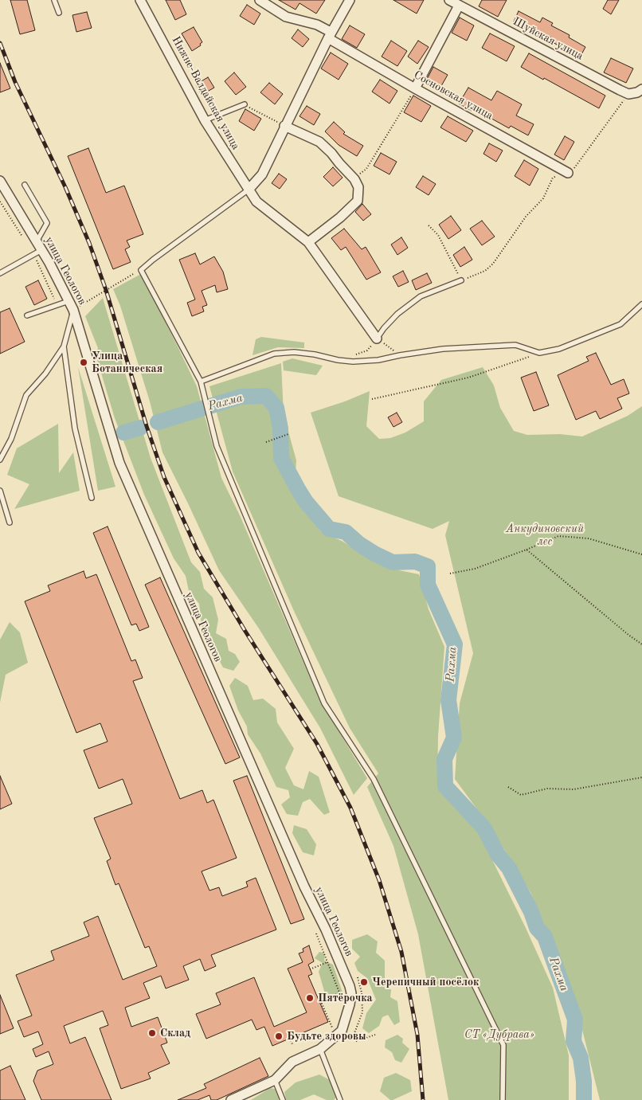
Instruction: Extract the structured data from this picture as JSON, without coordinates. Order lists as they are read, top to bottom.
{
  "streets": {
    "street": [
      "Шуйская улица",
      "Нижне-Валдайская улица",
      "Сосновская улица",
      "улица Геологов"
    ]
  },
  "water": ["Рахма"],
  "parks": ["Анкудиновский лес", "СТ «Дубрава»"],
  "places": [
    "Улица Ботаническая",
    "Черепичный посёлок",
    "Пятёрочка",
    "Склад",
    "Будьте здоровы"
  ]
}
